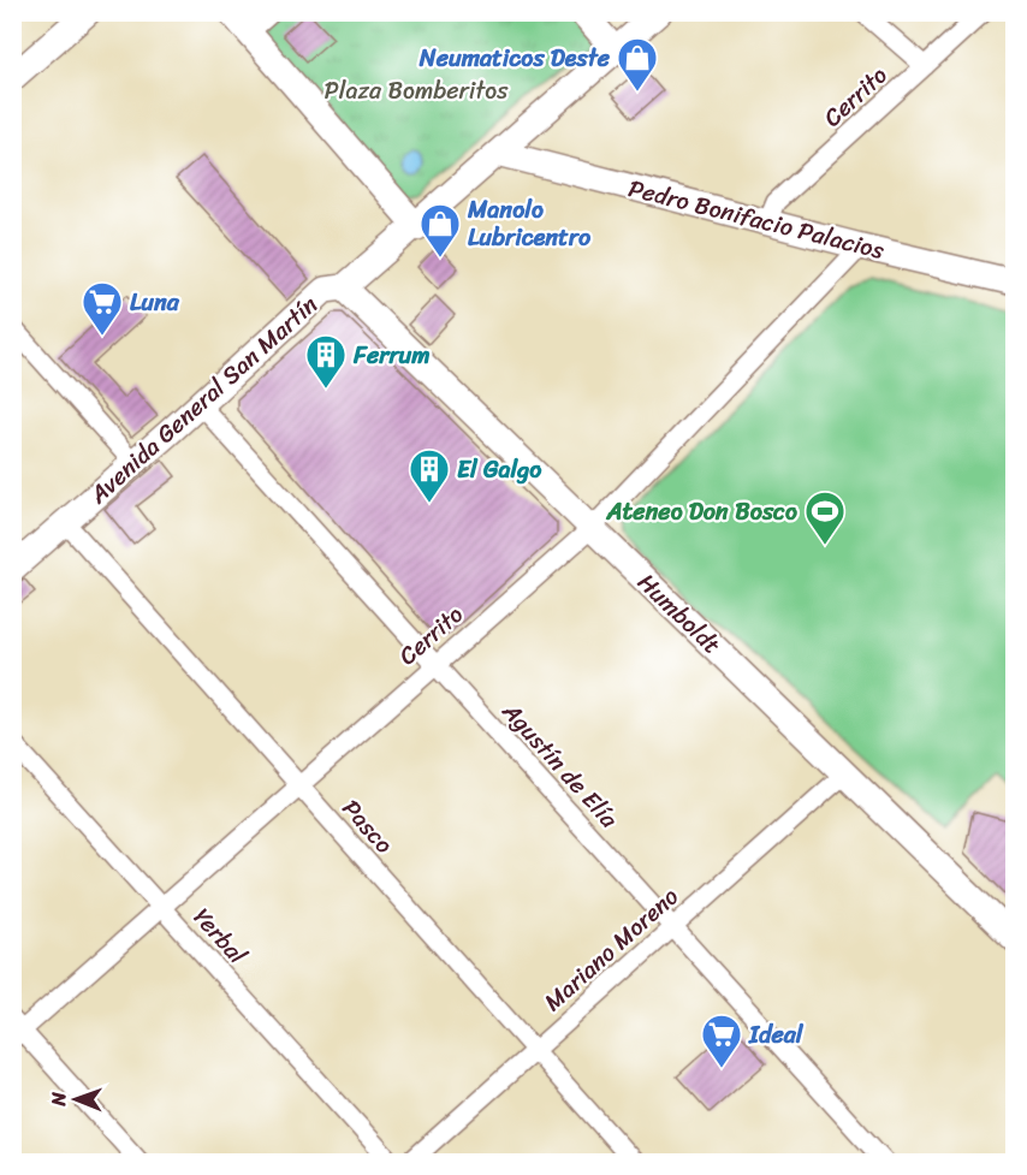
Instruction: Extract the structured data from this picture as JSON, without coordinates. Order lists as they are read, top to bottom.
{
  "streets": {
    "street": [
      "Cerrito",
      "Pedro Bonifacio Palacios",
      "Avenida General San Martín",
      "Humboldt",
      "Agustín de Elía",
      "Pasco",
      "Yerbal",
      "Mariano Moreno"
    ]
  },
  "crossings": [
    ["Cerrito", "Pedro Bonifacio Palacios"],
    ["Cerrito", "Humboldt"],
    ["Cerrito", "Agustín de Elía"],
    ["Cerrito", "Pasco"],
    ["Cerrito", "Yerbal"],
    ["Pedro Bonifacio Palacios", "Avenida General San Martín"],
    ["Avenida General San Martín", "Humboldt"],
    ["Avenida General San Martín", "Agustín de Elía"],
    ["Avenida General San Martín", "Pasco"],
    ["Humboldt", "Mariano Moreno"],
    ["Agustín de Elía", "Mariano Moreno"],
    ["Pasco", "Mariano Moreno"]
  ],
  "parks": ["Plaza Bomberitos"],
  "places": {
    "shop": ["Neumaticos Deste", "Manolo Lubricentro"],
    "supermarket": ["Luna", "Ideal"],
    "building": ["Ferrum", "El Galgo"],
    "sports": ["Ateneo Don Bosco"]
  },
  "north": "left"
}
